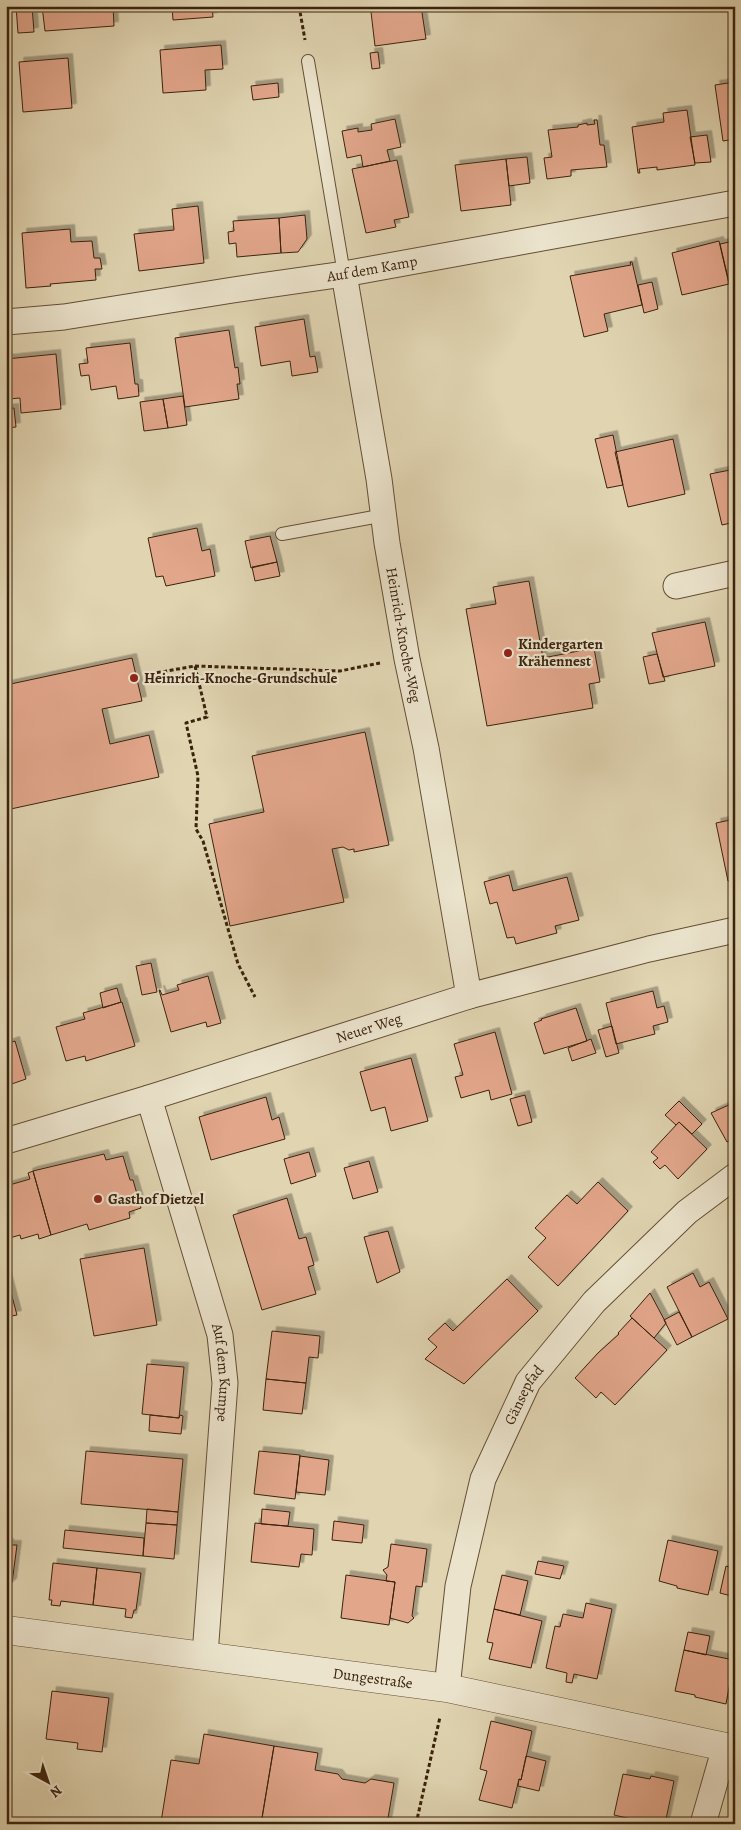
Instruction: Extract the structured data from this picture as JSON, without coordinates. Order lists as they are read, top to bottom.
{
  "streets": {
    "street": [
      "Auf dem Kamp",
      "Heinrich-Knoche-Weg",
      "Neuer Weg",
      "Auf dem Kumpe",
      "Gänsepfad",
      "Dungestraße"
    ]
  },
  "crossings": [
    ["Auf dem Kamp", "Heinrich-Knoche-Weg"],
    ["Heinrich-Knoche-Weg", "Neuer Weg"],
    ["Neuer Weg", "Auf dem Kumpe"],
    ["Auf dem Kumpe", "Dungestraße"],
    ["Gänsepfad", "Dungestraße"]
  ],
  "places": ["Kindergarten Krähennest", "Heinrich-Knoche-Grundschule", "Gasthof Dietzel"],
  "north": "bottom right"
}
